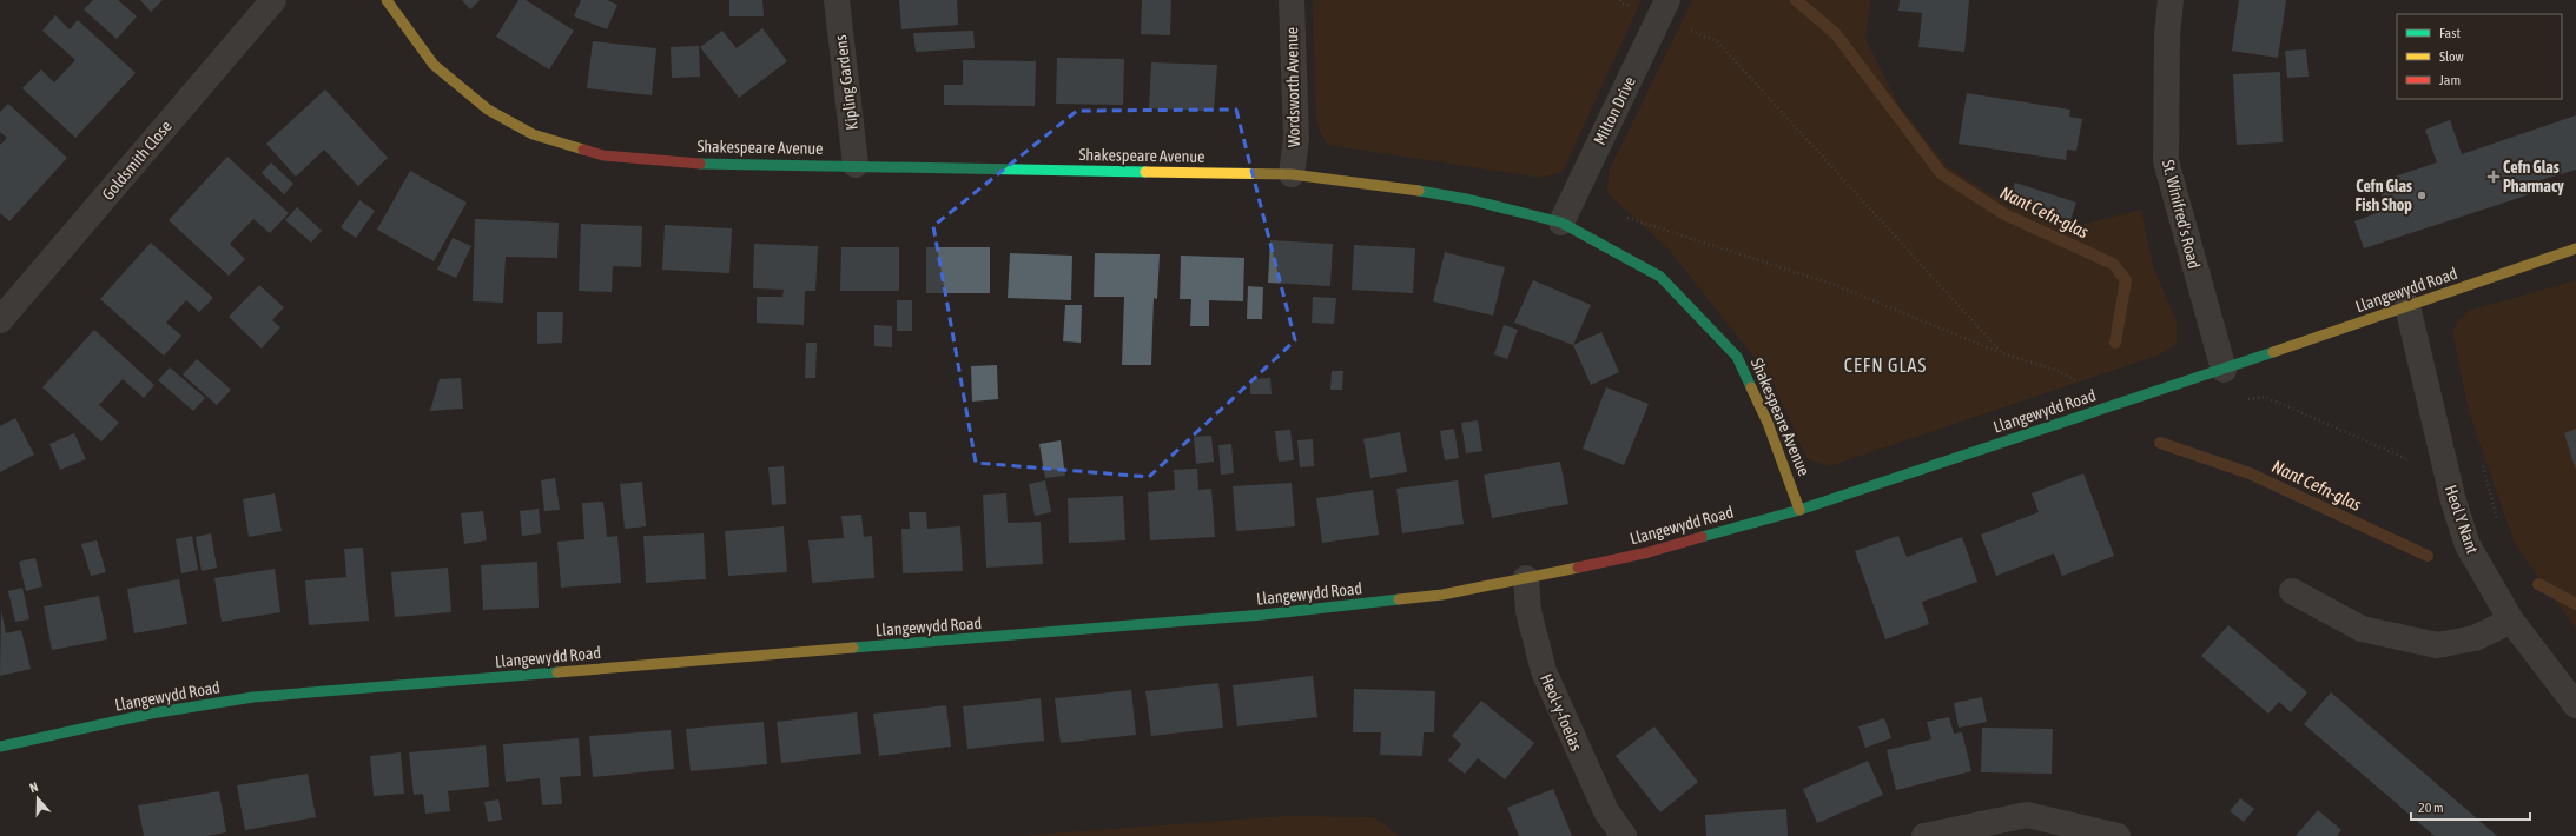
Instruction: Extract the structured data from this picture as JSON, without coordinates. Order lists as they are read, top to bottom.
{
  "streets": {
    "street": [
      "Kipling Gardens",
      "Wordsworth Avenue",
      "Milton Drive",
      "Shakespeare Avenue",
      "Goldsmith Close",
      "St. Winifred's Road",
      "Llangewydd Road",
      "Heol Y Nant",
      "Heol-y-foelas"
    ]
  },
  "crossings": [
    ["Kipling Gardens", "Shakespeare Avenue"],
    ["Wordsworth Avenue", "Shakespeare Avenue"],
    ["Milton Drive", "Shakespeare Avenue"],
    ["Shakespeare Avenue", "Llangewydd Road"],
    ["St. Winifred's Road", "Llangewydd Road"],
    ["Llangewydd Road", "Heol Y Nant"],
    ["Llangewydd Road", "Heol-y-foelas"]
  ],
  "districts": ["CEFN GLAS"],
  "water": ["Nant Cefn-glas"],
  "places": {
    "health": ["Cefn Glas Pharmacy"],
    "other": ["Cefn Glas Fish Shop"]
  },
  "legend": ["Fast", "Slow", "Jam"],
  "scale_bar": "20 m",
  "north": "top"
}
